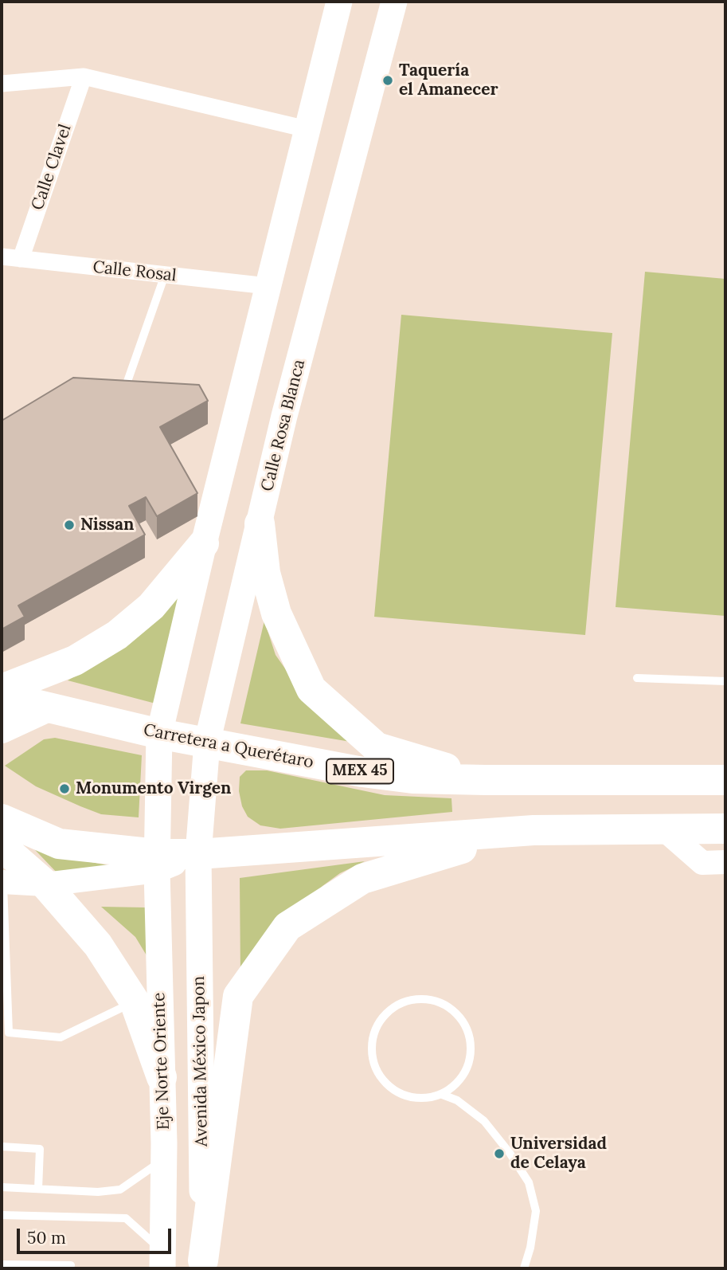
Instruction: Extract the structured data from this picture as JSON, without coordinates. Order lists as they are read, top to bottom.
{
  "streets": {
    "highway": ["Carretera a Querétaro", "MEX 45"],
    "main road": ["Calle Rosa Blanca", "Eje Norte Oriente", "Avenida México Japon"],
    "street": ["Calle Clavel", "Calle Rosal"]
  },
  "crossings": [
    ["Calle Clavel", "Calle Rosal"],
    ["Calle Rosa Blanca", "Carretera a Querétaro"],
    ["Calle Rosa Blanca", "Avenida México Japon"]
  ],
  "places": [
    "Taquería el Amanecer",
    "Nissan",
    "Monumento Virgen",
    "Universidad de Celaya"
  ],
  "scale_bar": "50 m"
}
